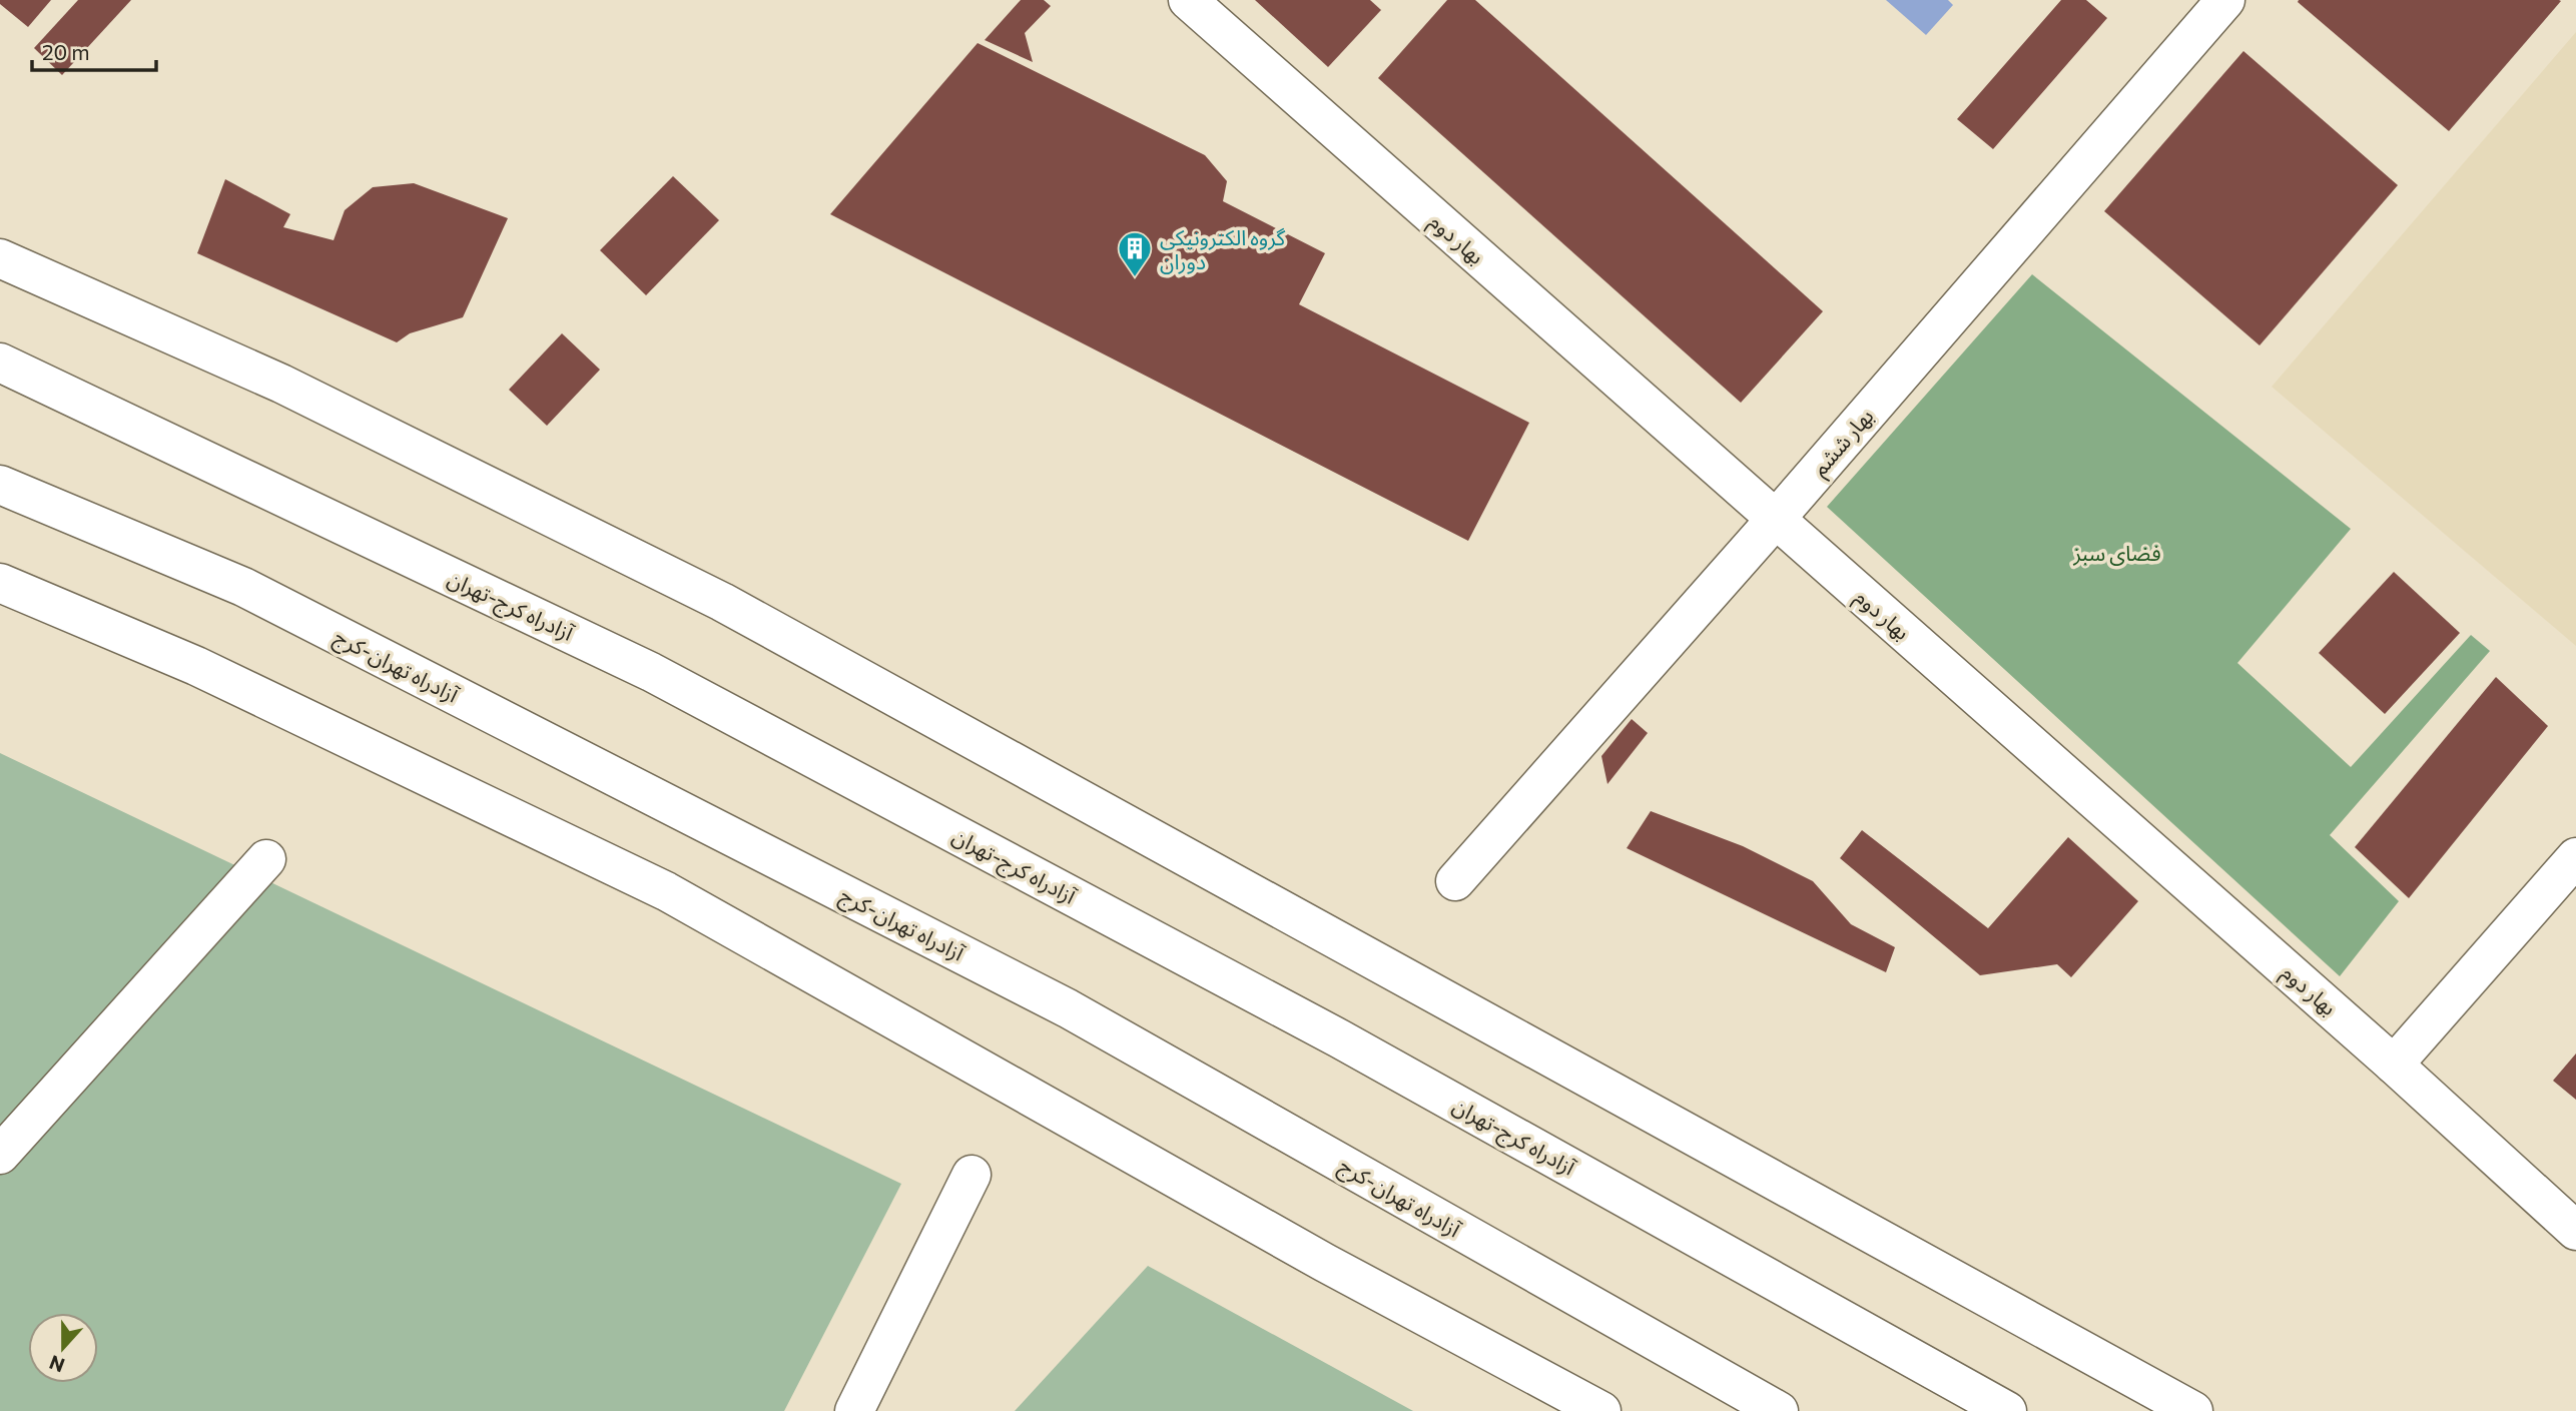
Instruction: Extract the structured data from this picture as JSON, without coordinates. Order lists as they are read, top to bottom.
{
  "streets": {
    "main road": [
      "بهار دوم",
      "بهار ششم",
      "آزادراه کرج-تهران",
      "آزادراه تهران-کرج"
    ]
  },
  "crossings": [
    ["بهار دوم", "بهار ششم"]
  ],
  "parks": ["فضای سبز"],
  "places": {
    "building": ["گروه الکترونیکی دوران"]
  },
  "scale_bar": "20 m",
  "north": "bottom"
}
